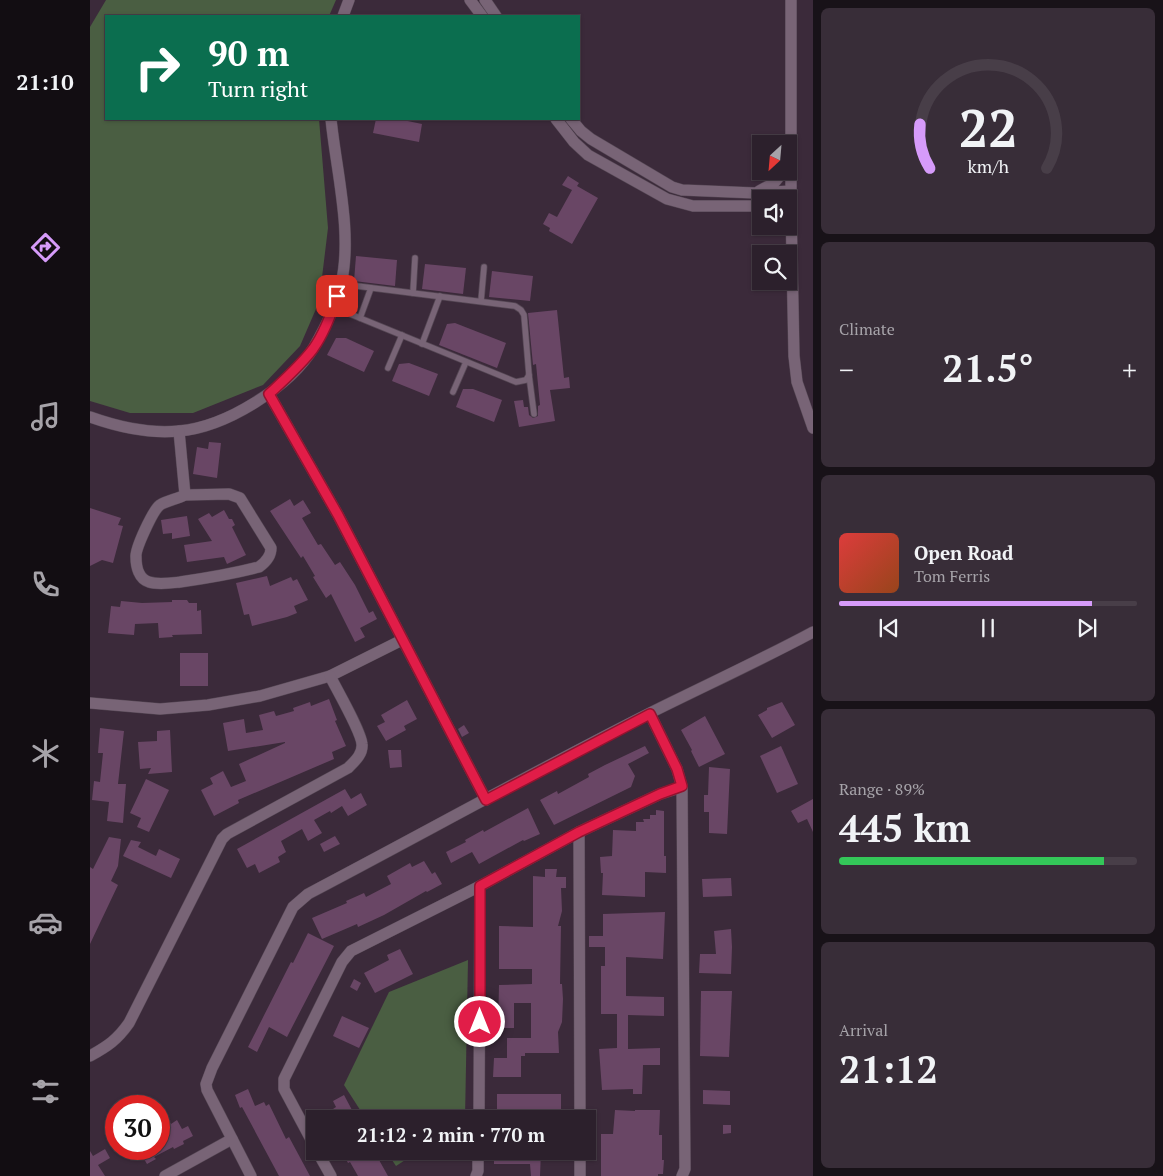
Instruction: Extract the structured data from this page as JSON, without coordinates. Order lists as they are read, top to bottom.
{
  "north": "bottom left",
  "page": {
    "tabs": "21:10",
    "turn": ["90 m", "Turn right"],
    "tile": [
      "Climate",
      ["Range · 89%", "445 km"],
      ["Arrival", "21:12"]
    ],
    "heat": ["−", "21.5°", "+"],
    "song": ["Open Road", "Tom Ferris"],
    "limit": "30",
    "trip": "21:12 · 2 min · 770 m",
    "gauge": ["22", "km/h"]
  }
}
